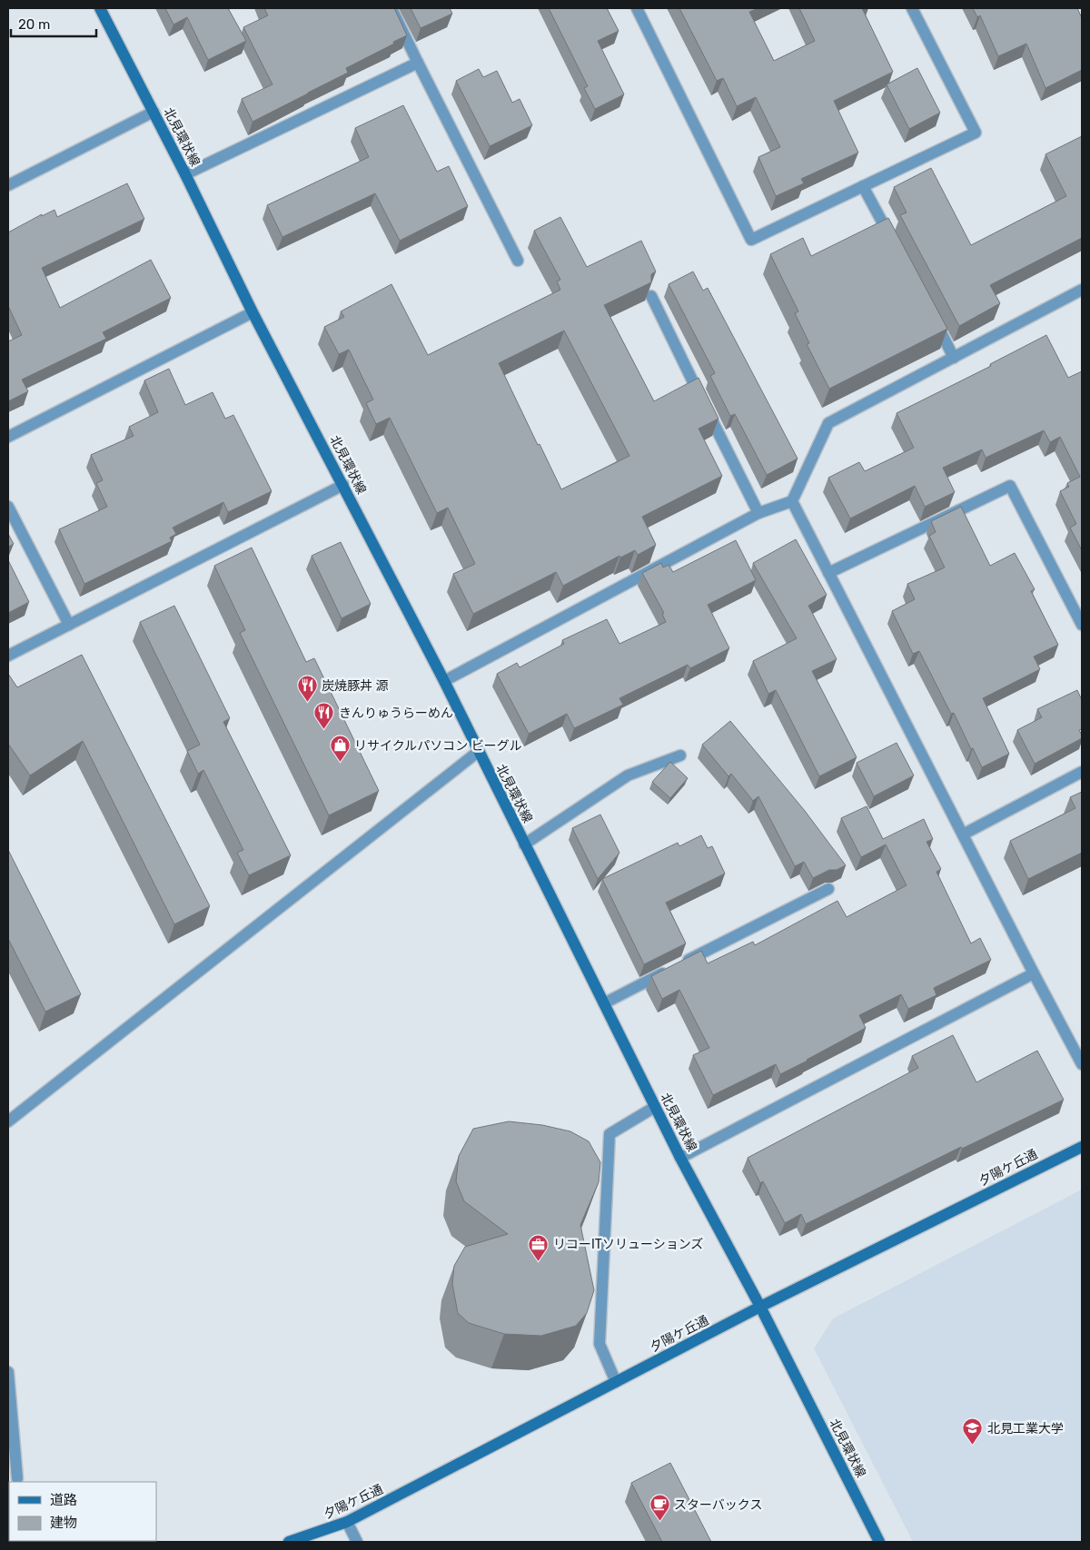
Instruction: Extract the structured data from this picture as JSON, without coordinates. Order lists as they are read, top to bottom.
{
  "streets": {
    "main road": ["北見環状線", "夕陽ケ丘通"]
  },
  "crossings": [
    ["北見環状線", "夕陽ケ丘通"]
  ],
  "places": {
    "restaurant": ["炭焼豚丼 源", "きんりゅうらーめん"],
    "shop": ["リサイクルパソコン ビーグル"],
    "office": ["リコーITソリューションズ"],
    "school or university": ["北見工業大学"],
    "cafe": ["スターバックス"]
  },
  "legend": ["道路", "建物"],
  "scale_bar": "20 m"
}
